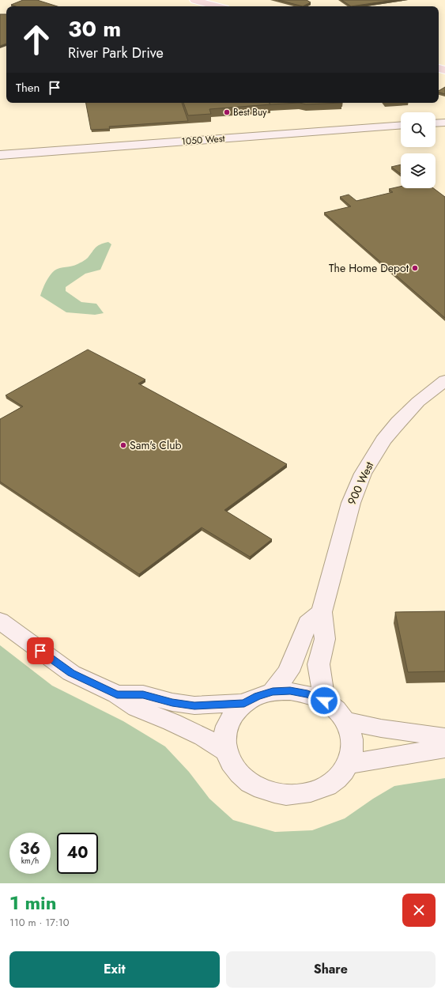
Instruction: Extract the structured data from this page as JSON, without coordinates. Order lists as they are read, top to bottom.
{
  "streets": {
    "street": ["1050 West", "900 West"]
  },
  "places": ["Best Buy", "The Home Depot", "Sam's Club"],
  "page": {
    "turn": ["30 m", "River Park Drive"],
    "then": "Then",
    "speed": "36 km/h",
    "limit": "40",
    "heading": ["1 min", "110 m · 17:10"],
    "buttons": ["Exit", "Share"]
  }
}
